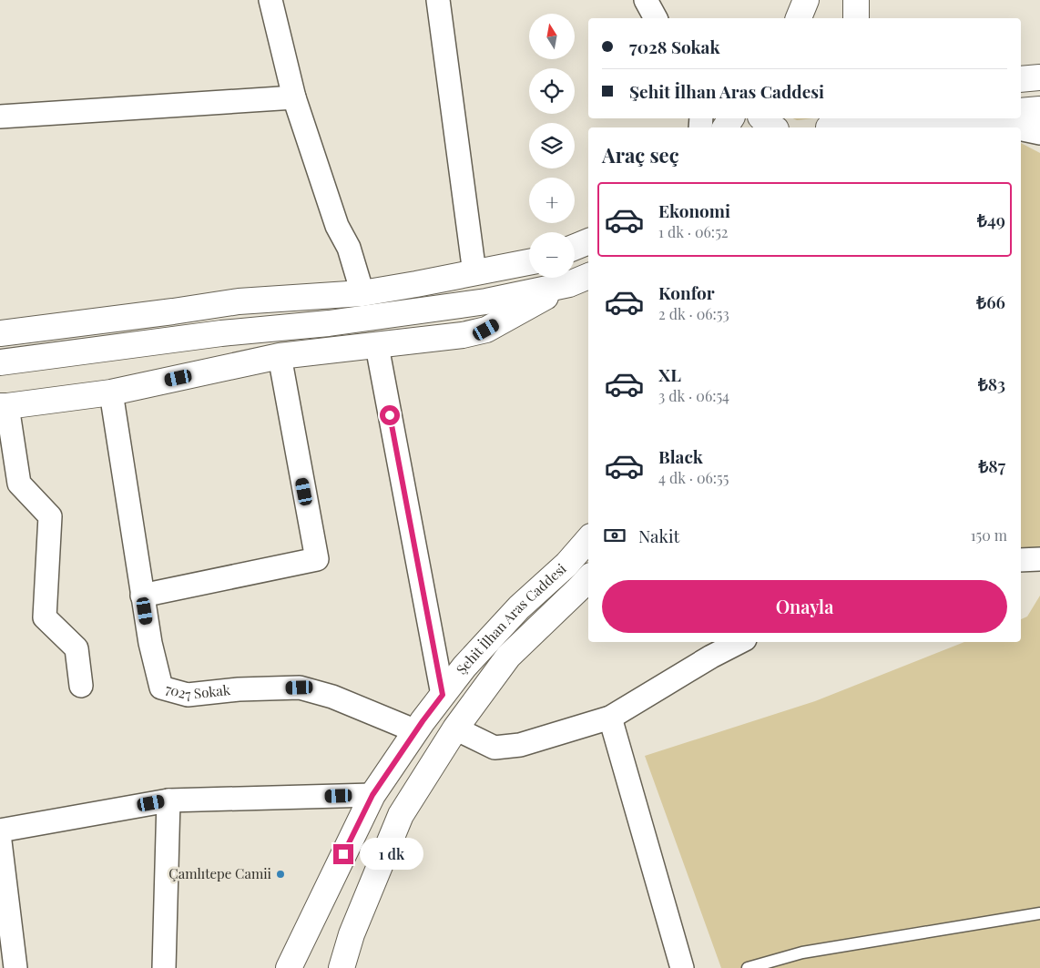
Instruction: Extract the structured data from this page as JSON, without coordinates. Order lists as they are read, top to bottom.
{
  "streets": {
    "main road": ["Şehit İlhan Aras Caddesi"],
    "street": ["7027 Sokak"]
  },
  "crossings": [
    ["Şehit İlhan Aras Caddesi", "7027 Sokak"]
  ],
  "places": ["Çamlıtepe Camii"],
  "north": "top",
  "page": {
    "map_buttons": ["+", "−"],
    "banner": ["7028 Sokak", "Şehit İlhan Aras Caddesi"],
    "heading": "Araç seç",
    "list": [
      {
        "name": "Ekonomi",
        "note": "1 dk · 06:52",
        "value": "₺49"
      },
      {
        "name": "Konfor",
        "note": "2 dk · 06:53",
        "value": "₺66"
      },
      {
        "name": "XL",
        "note": "3 dk · 06:54",
        "value": "₺83"
      },
      {
        "name": "Black",
        "note": "4 dk · 06:55",
        "value": "₺87"
      }
    ],
    "pay": ["Nakit", "150 m"],
    "buttons": "Onayla",
    "bubble": "1 dk"
  }
}
